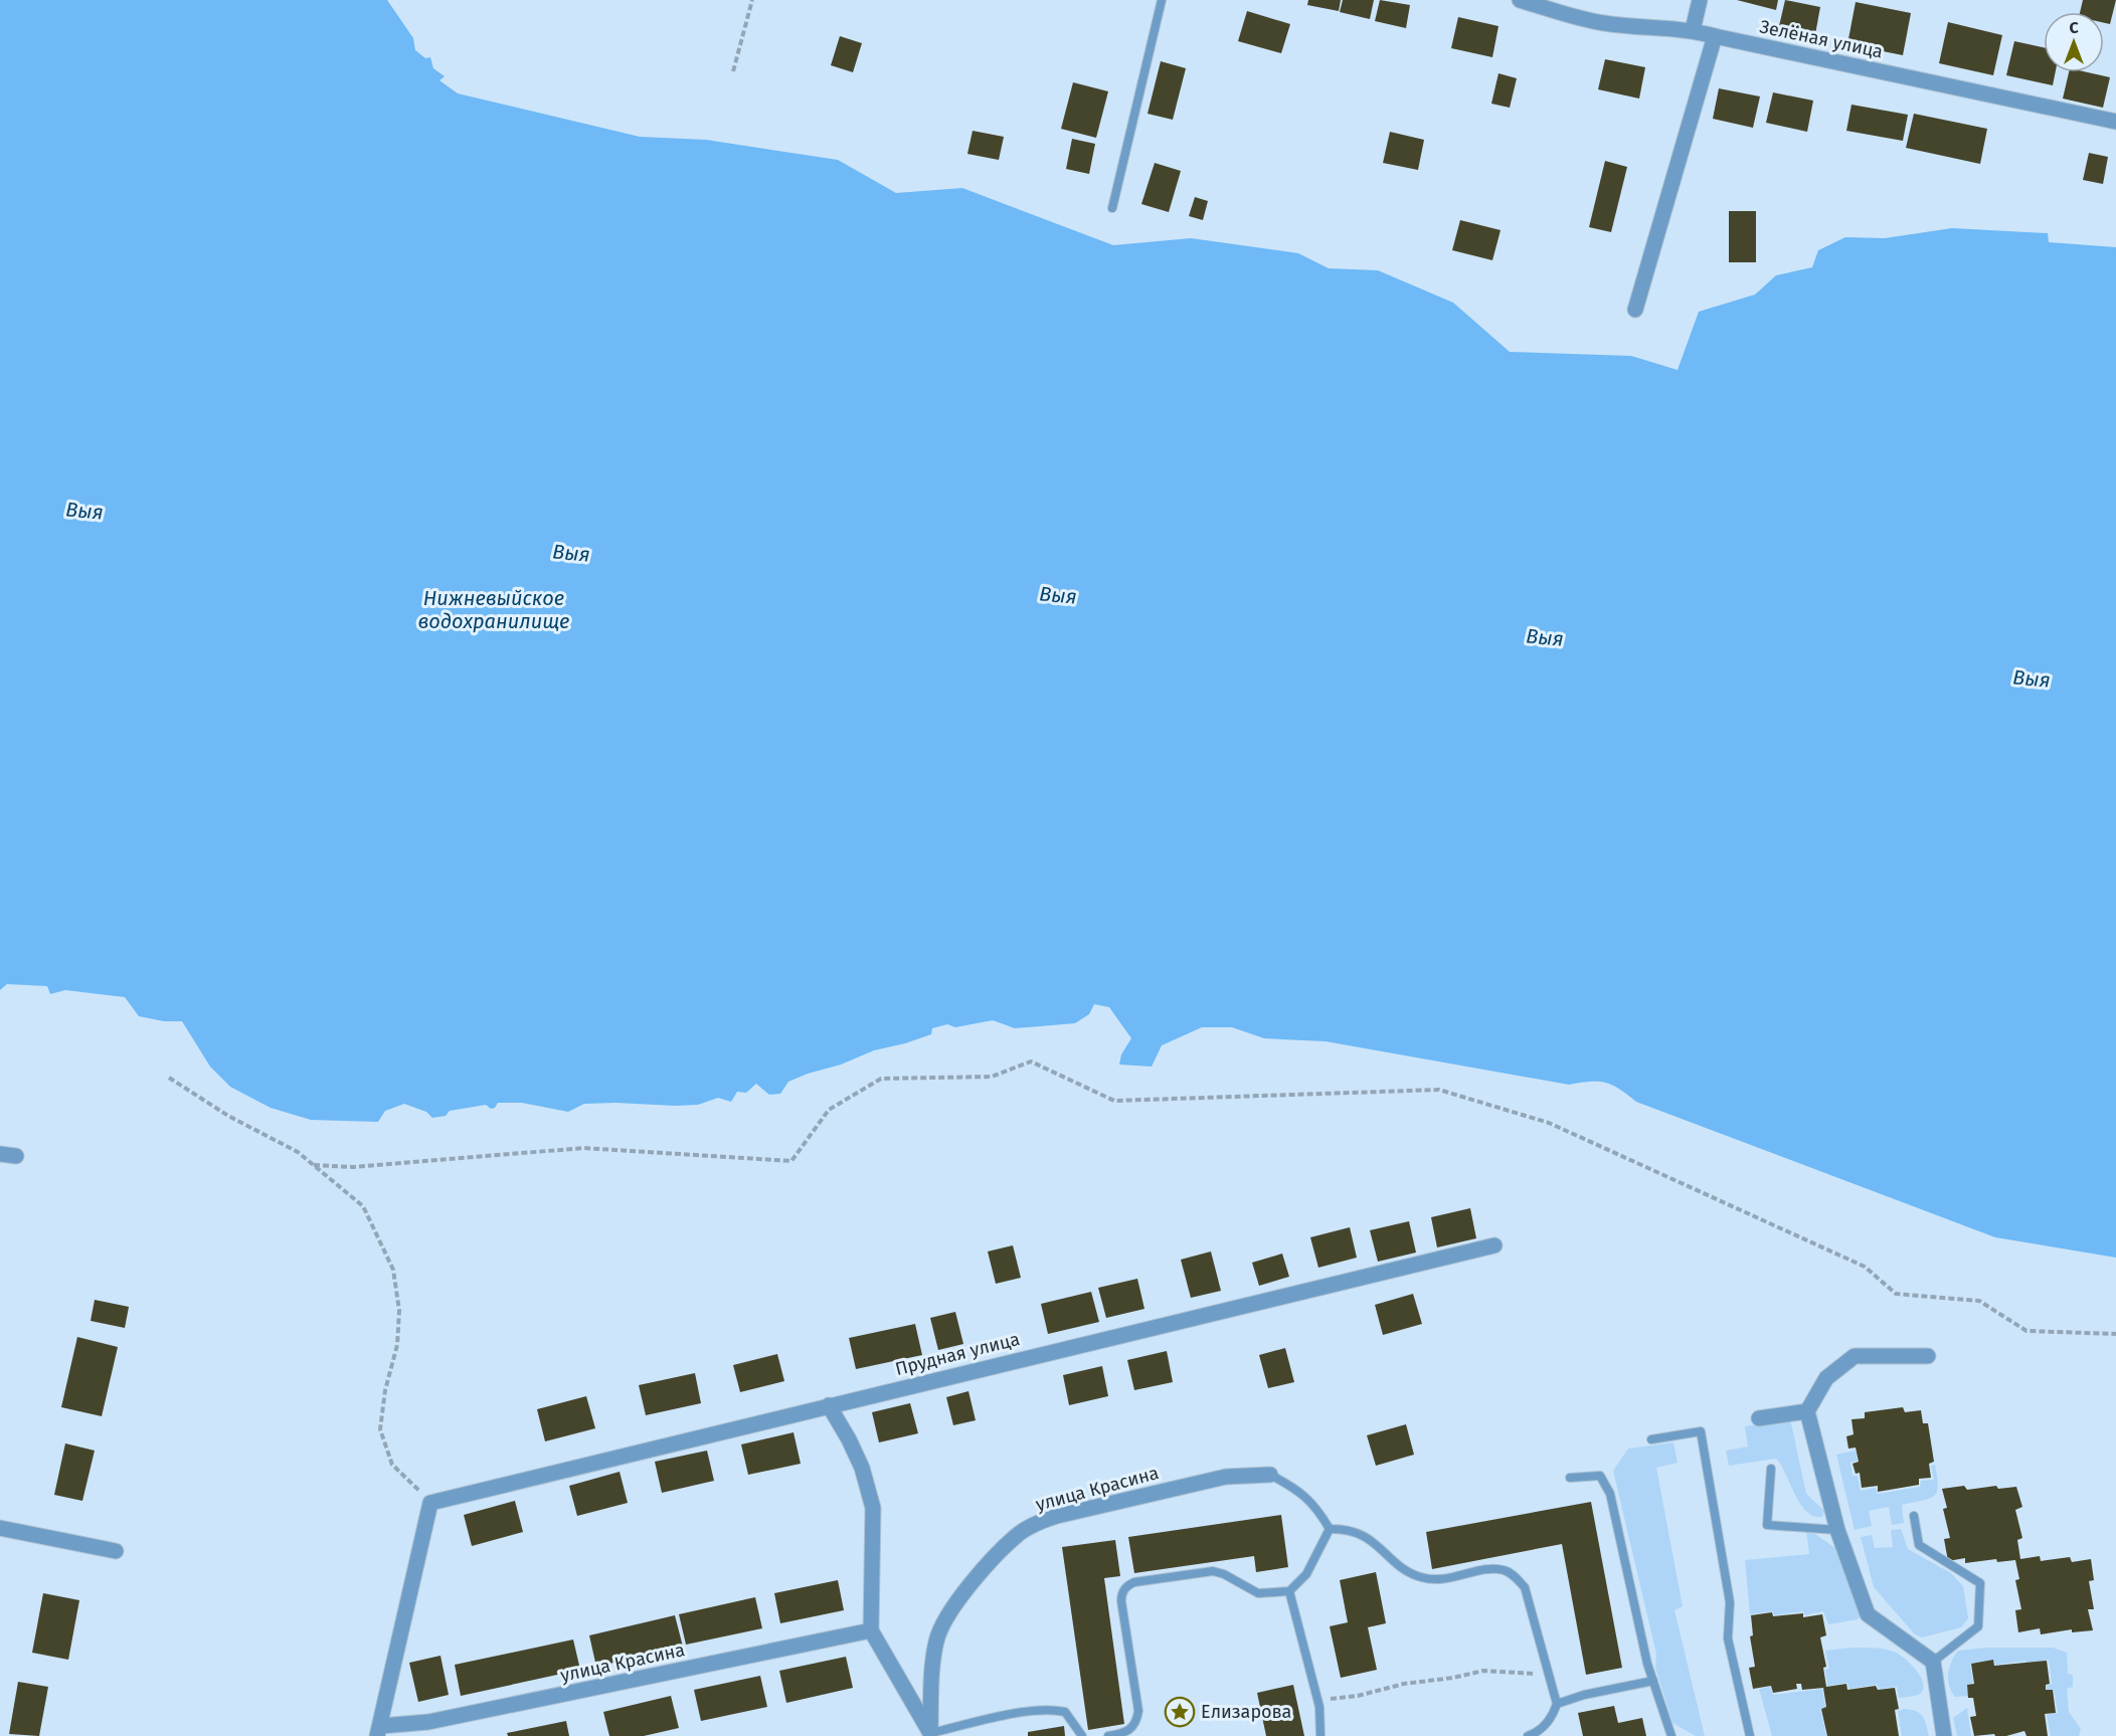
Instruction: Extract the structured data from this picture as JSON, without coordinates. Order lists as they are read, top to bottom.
{
  "streets": {
    "street": ["Зелёная улица", "Прудная улица", "улица Красина"]
  },
  "water": ["Выя", "Нижневыйское водохранилище"],
  "places": {
    "place": ["Елизарова"]
  },
  "north": "top"
}
